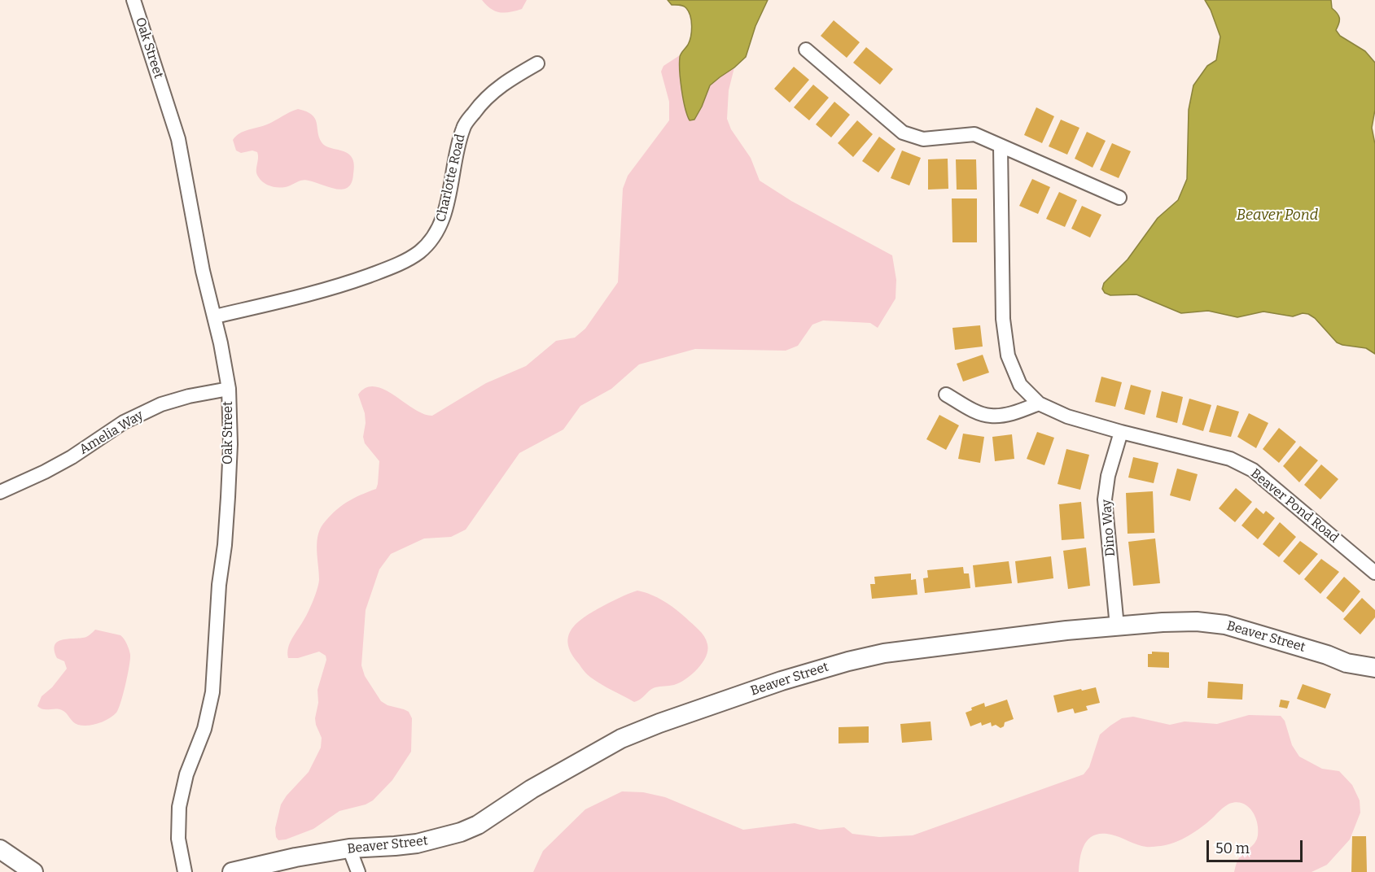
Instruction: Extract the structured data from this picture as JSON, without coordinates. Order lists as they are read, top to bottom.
{
  "streets": {
    "street": [
      "Oak Street",
      "Charlotte Road",
      "Amelia Way",
      "Beaver Pond Road",
      "Dino Way",
      "Beaver Street"
    ]
  },
  "crossings": [
    ["Oak Street", "Charlotte Road"],
    ["Oak Street", "Amelia Way"],
    ["Beaver Pond Road", "Dino Way"],
    ["Dino Way", "Beaver Street"]
  ],
  "water": ["Beaver Pond"],
  "scale_bar": "50 m"
}
